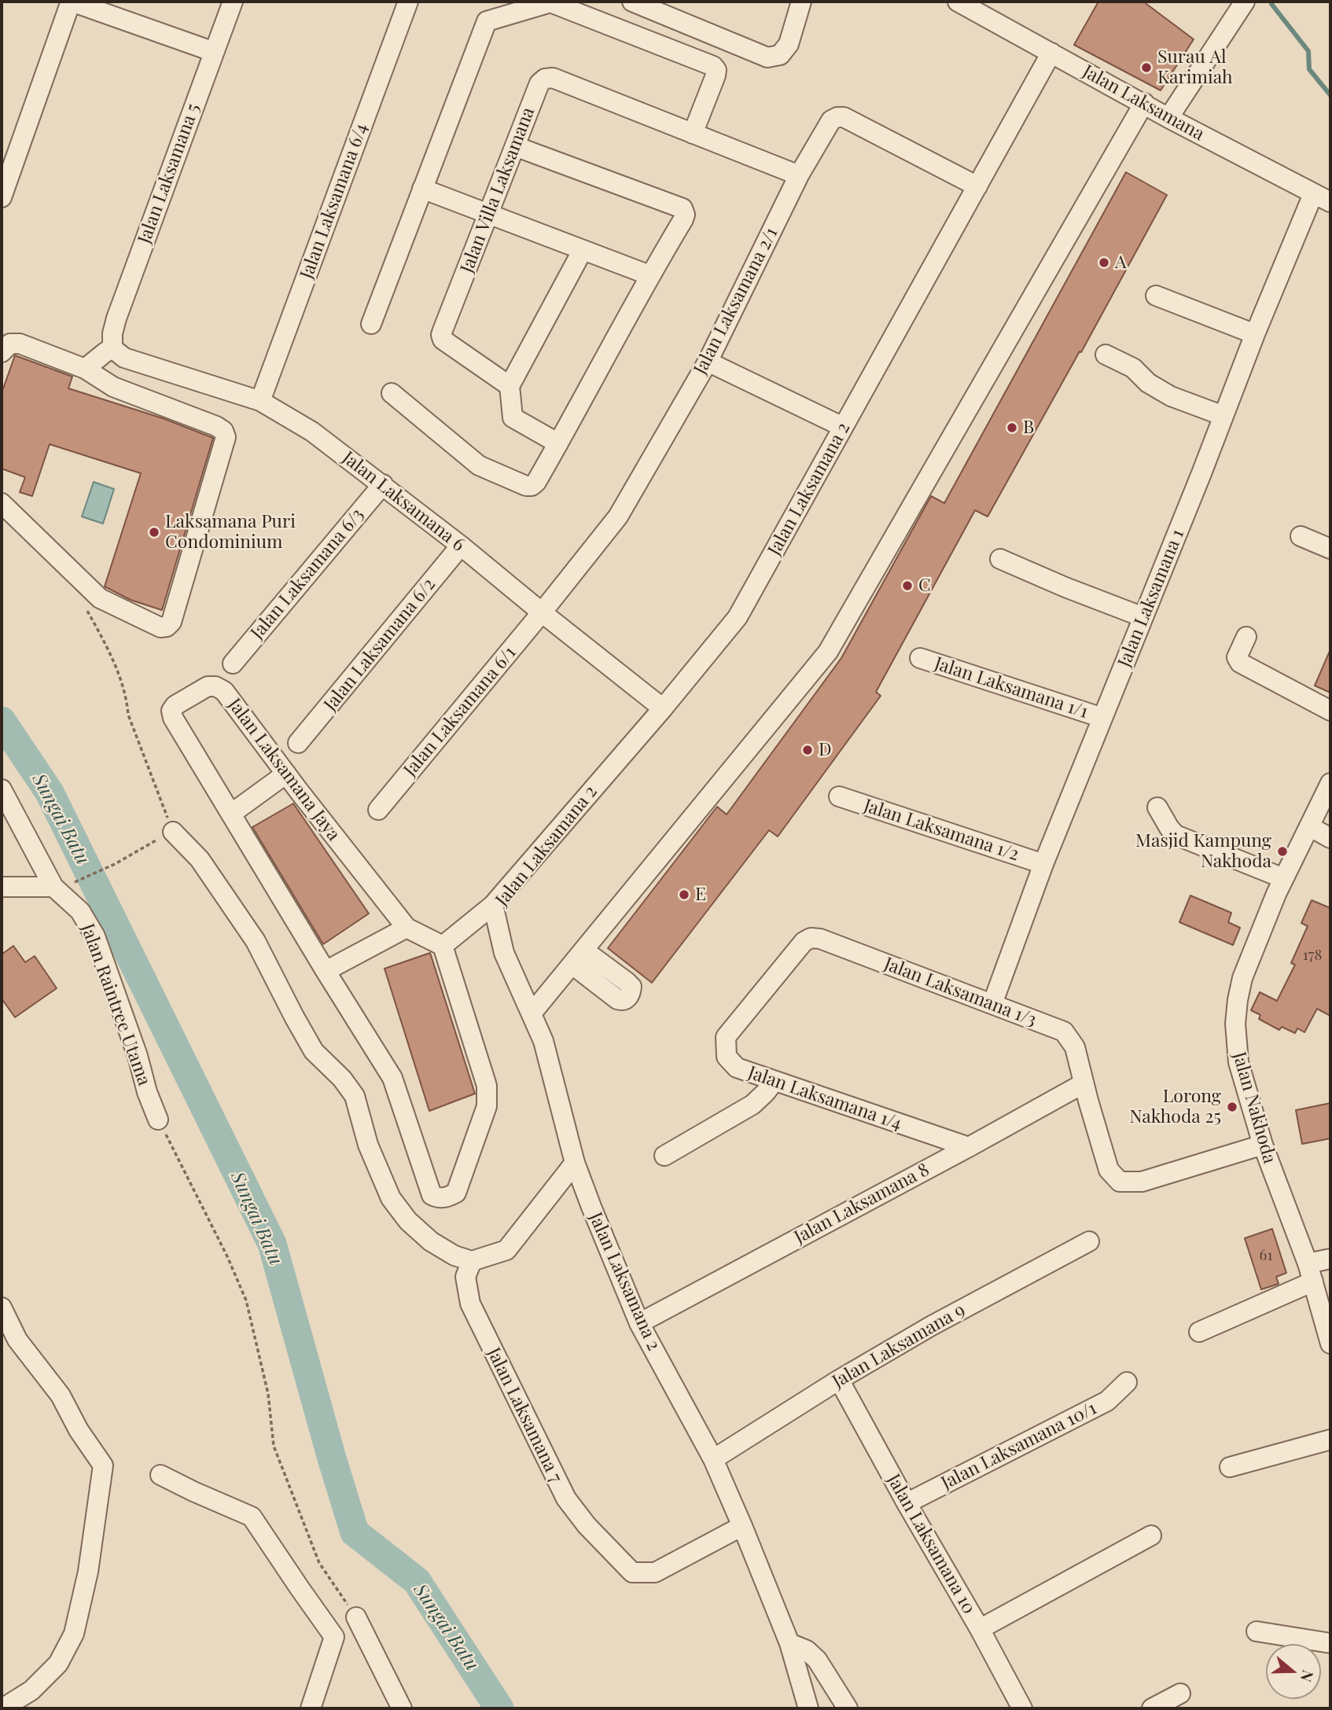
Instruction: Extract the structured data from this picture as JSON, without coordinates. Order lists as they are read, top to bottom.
{
  "streets": {
    "street": [
      "Jalan Laksamana",
      "Jalan Laksamana 5",
      "Jalan Villa Laksamana",
      "Jalan Laksamana 6/4",
      "Jalan Laksamana 2/1",
      "Jalan Laksamana 2",
      "Jalan Laksamana 6",
      "Jalan Laksamana 6/3",
      "Jalan Laksamana 1",
      "Jalan Laksamana 6/2",
      "Jalan Laksamana 1/1",
      "Jalan Laksamana 6/1",
      "Jalan Laksamana Jaya",
      "Jalan Laksamana 1/2",
      "Jalan Laksamana 1/3",
      "Jalan Raintree Utama",
      "Jalan Laksamana 1/4",
      "Jalan Nakhoda",
      "Jalan Laksamana 8",
      "Jalan Laksamana 9",
      "Jalan Laksamana 7",
      "Jalan Laksamana 10/1",
      "Jalan Laksamana 10"
    ]
  },
  "crossings": [
    ["Jalan Laksamana", "Jalan Laksamana 2"],
    ["Jalan Laksamana", "Jalan Laksamana 1"],
    ["Jalan Laksamana 5", "Jalan Laksamana 6"],
    ["Jalan Villa Laksamana", "Jalan Laksamana 2/1"],
    ["Jalan Laksamana 6/4", "Jalan Laksamana 6"],
    ["Jalan Laksamana 2/1", "Jalan Laksamana 2"],
    ["Jalan Laksamana 2/1", "Jalan Laksamana 6"],
    ["Jalan Laksamana 2/1", "Jalan Laksamana 6/1"],
    ["Jalan Laksamana 2", "Jalan Laksamana 6"],
    ["Jalan Laksamana 2", "Jalan Laksamana 8"],
    ["Jalan Laksamana 2", "Jalan Laksamana 9"],
    ["Jalan Laksamana 2", "Jalan Laksamana 7"],
    ["Jalan Laksamana 6", "Jalan Laksamana 6/3"],
    ["Jalan Laksamana 6", "Jalan Laksamana 6/2"],
    ["Jalan Laksamana 6", "Jalan Laksamana 6/1"],
    ["Jalan Laksamana 1", "Jalan Laksamana 1/1"],
    ["Jalan Laksamana 1", "Jalan Laksamana 1/2"],
    ["Jalan Laksamana 1", "Jalan Laksamana 1/3"],
    ["Jalan Laksamana 1/3", "Jalan Laksamana 1/4"],
    ["Jalan Laksamana 1/3", "Jalan Laksamana 8"],
    ["Jalan Laksamana 1/4", "Jalan Laksamana 8"],
    ["Jalan Laksamana 9", "Jalan Laksamana 10"],
    ["Jalan Laksamana 10/1", "Jalan Laksamana 10"]
  ],
  "water": ["Sungai Batu"],
  "places": [
    "Surau Al Karimiah",
    "A",
    "B",
    "Laksamana Puri Condominium",
    "C",
    "D",
    "Masjid Kampung Nakhoda",
    "E",
    "Lorong Nakhoda 25"
  ],
  "house_numbers": ["178", "61"],
  "north": "right"
}
